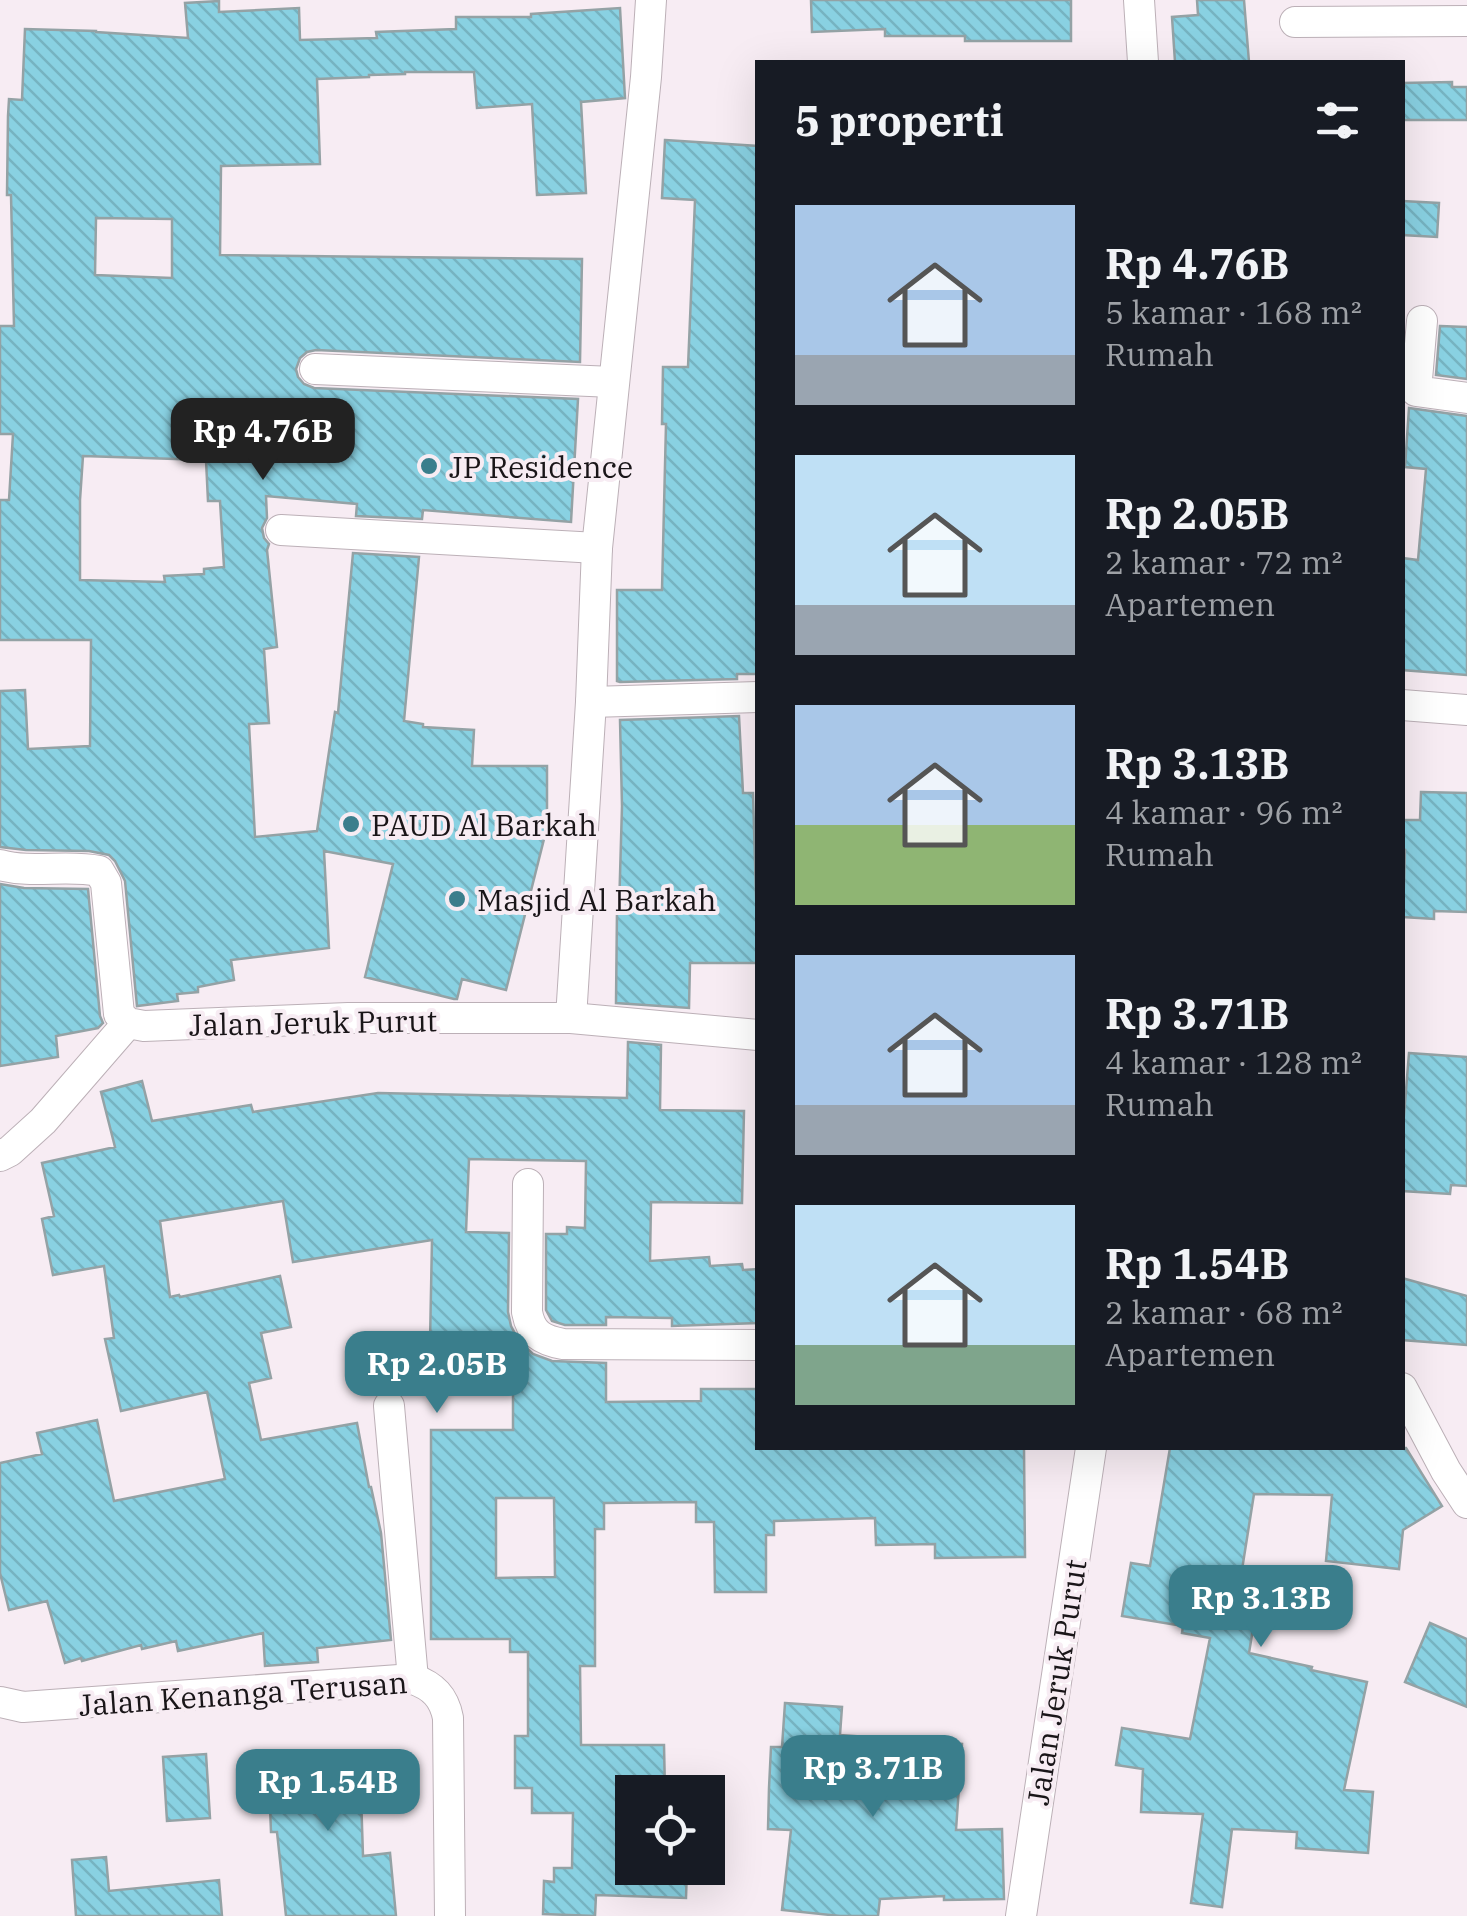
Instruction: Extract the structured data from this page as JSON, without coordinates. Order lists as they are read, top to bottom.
{
  "streets": {
    "street": ["Jalan Jeruk Purut", "Jalan Kenanga Terusan"]
  },
  "places": ["JP Residence", "PAUD Al Barkah", "Masjid Al Barkah"],
  "page": {
    "heading": "5 properti",
    "list": [
      {
        "name": "Rp 4.76B",
        "note": "5 kamar · 168 m² · Rumah"
      },
      {
        "name": "Rp 2.05B",
        "note": "2 kamar · 72 m² · Apartemen"
      },
      {
        "name": "Rp 3.13B",
        "note": "4 kamar · 96 m² · Rumah"
      },
      {
        "name": "Rp 3.71B",
        "note": "4 kamar · 128 m² · Rumah"
      },
      {
        "name": "Rp 1.54B",
        "note": "2 kamar · 68 m² · Apartemen"
      }
    ],
    "price": [
      "Rp 4.76B",
      "Rp 2.05B",
      "Rp 3.13B",
      "Rp 3.71B",
      "Rp 1.54B"
    ]
  }
}
